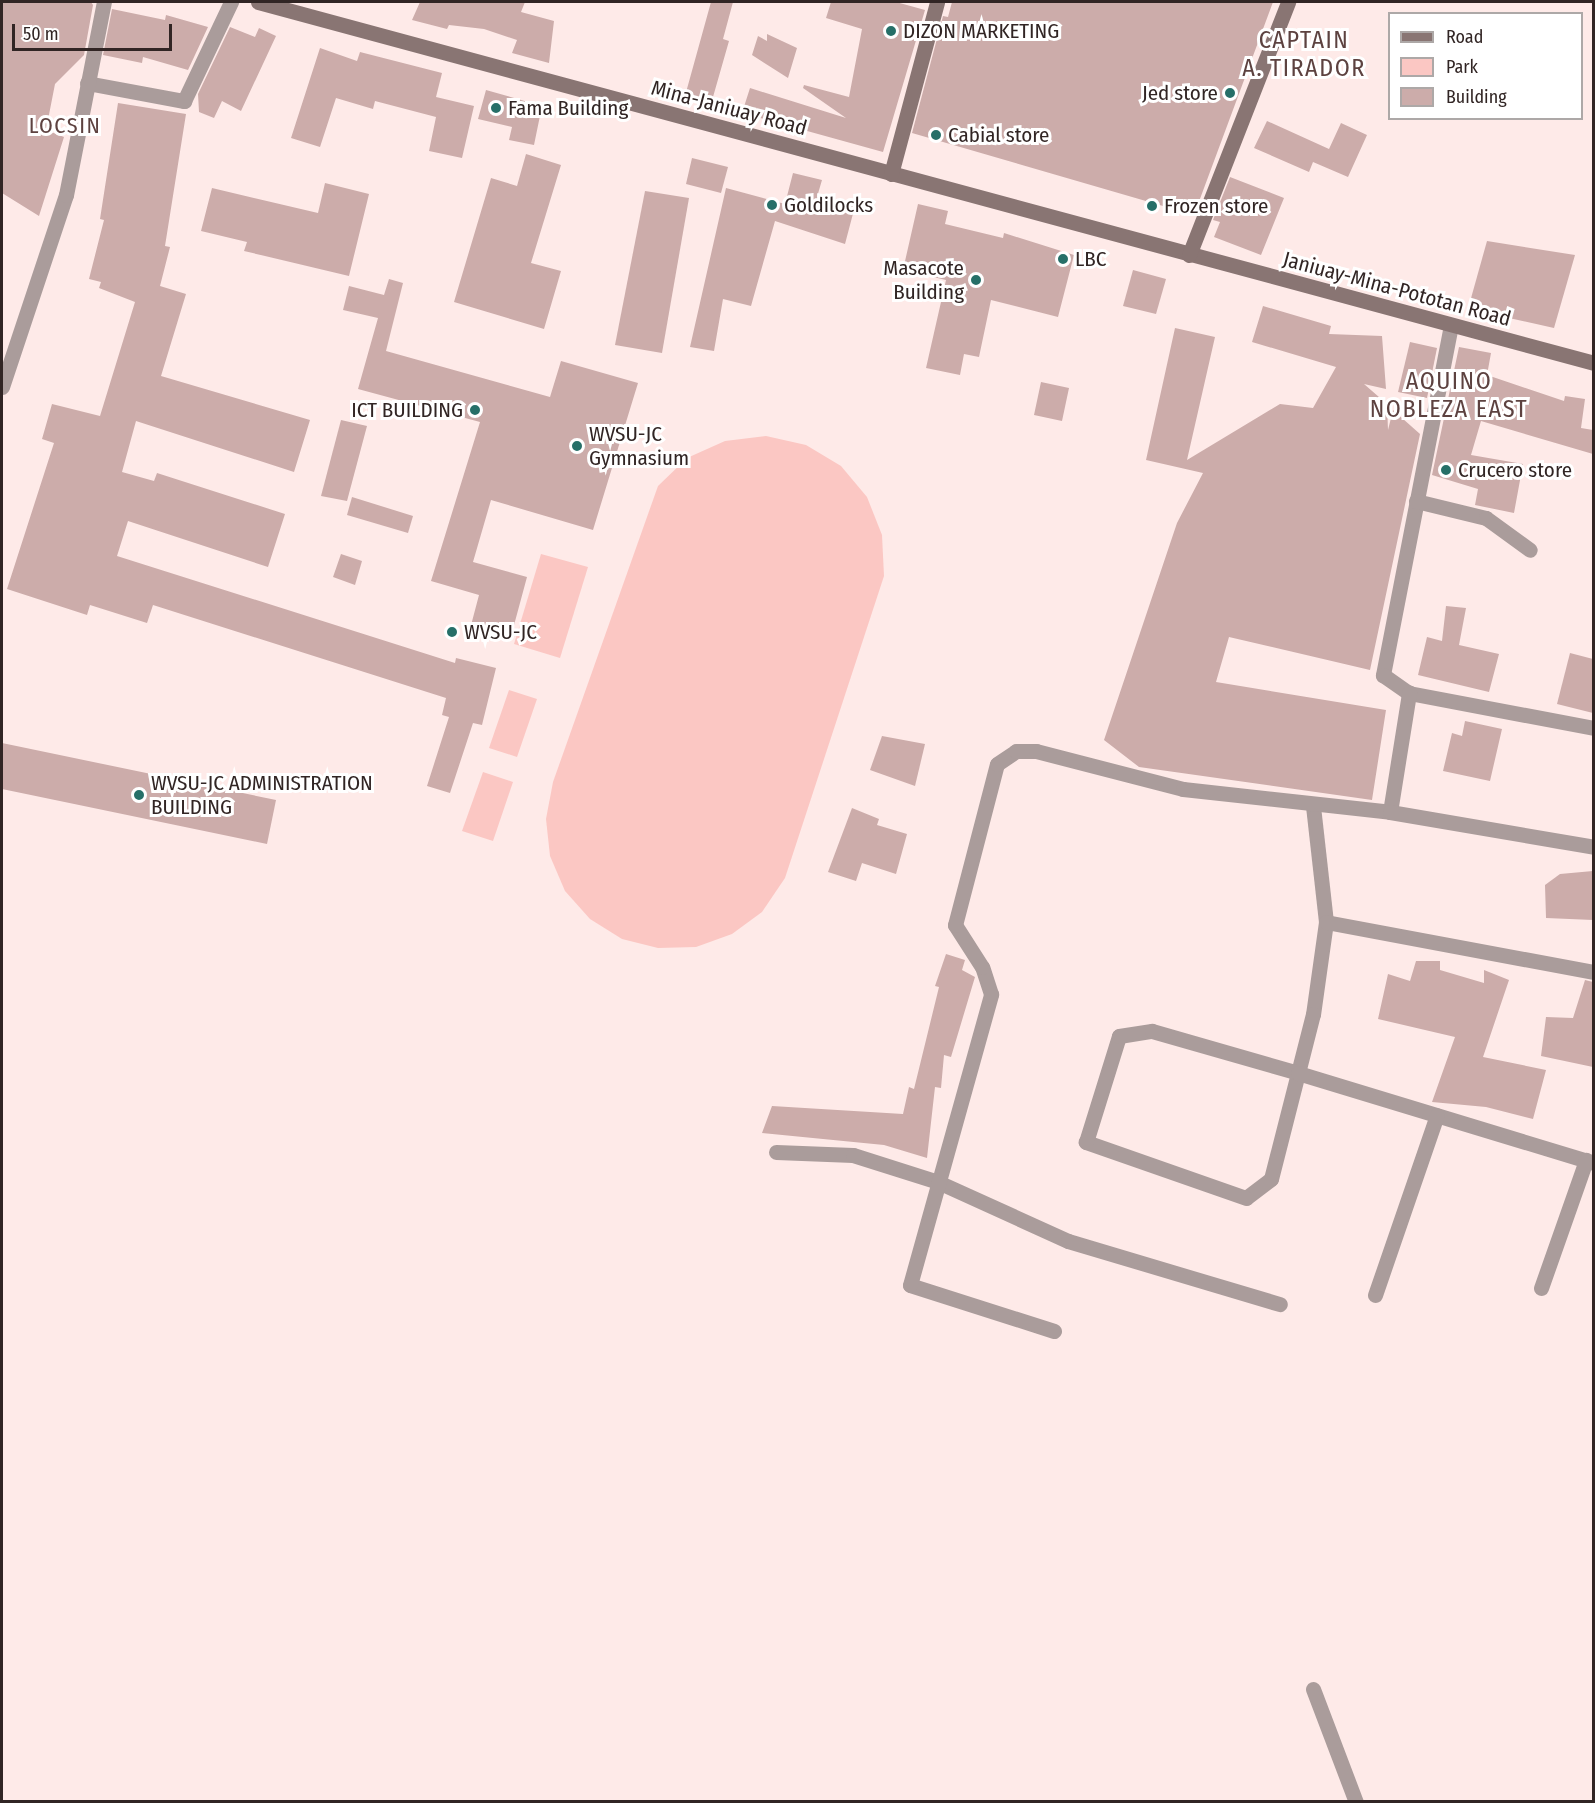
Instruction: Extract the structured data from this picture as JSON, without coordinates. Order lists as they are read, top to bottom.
{
  "streets": {
    "main road": ["Mina-Janiuay Road", "Janiuay-Mina-Pototan Road"]
  },
  "crossings": [
    ["Mina-Janiuay Road", "Janiuay-Mina-Pototan Road"]
  ],
  "districts": ["CAPTAIN A. TIRADOR", "LOCSIN", "AQUINO NOBLEZA EAST"],
  "places": [
    "DIZON MARKETING",
    "Jed store",
    "Fama Building",
    "Cabial store",
    "Goldilocks",
    "Frozen store",
    "LBC",
    "Masacote Building",
    "ICT BUILDING",
    "WVSU-JC Gymnasium",
    "Crucero store",
    "WVSU-JC",
    "WVSU-JC ADMINISTRATION BUILDING"
  ],
  "legend": ["Road", "Park", "Building"],
  "scale_bar": "50 m"
}
